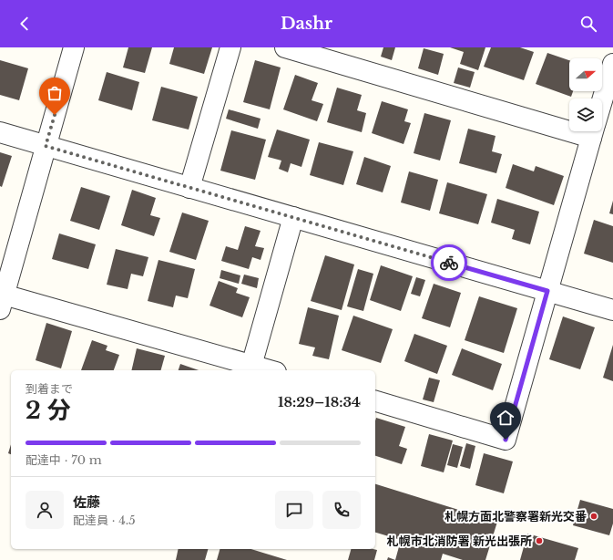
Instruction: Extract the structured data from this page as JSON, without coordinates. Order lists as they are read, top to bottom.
{
  "places": ["札幌方面北警察署新光交番", "札幌市北消防署 新光出張所"],
  "north": "right",
  "page": {
    "header": "Dashr",
    "heading": ["2 分", "到着まで", "18:29–18:34"],
    "panel": ["佐藤", "配達員 · 4.5"],
    "bar": "配達中 · 70 m"
  }
}
